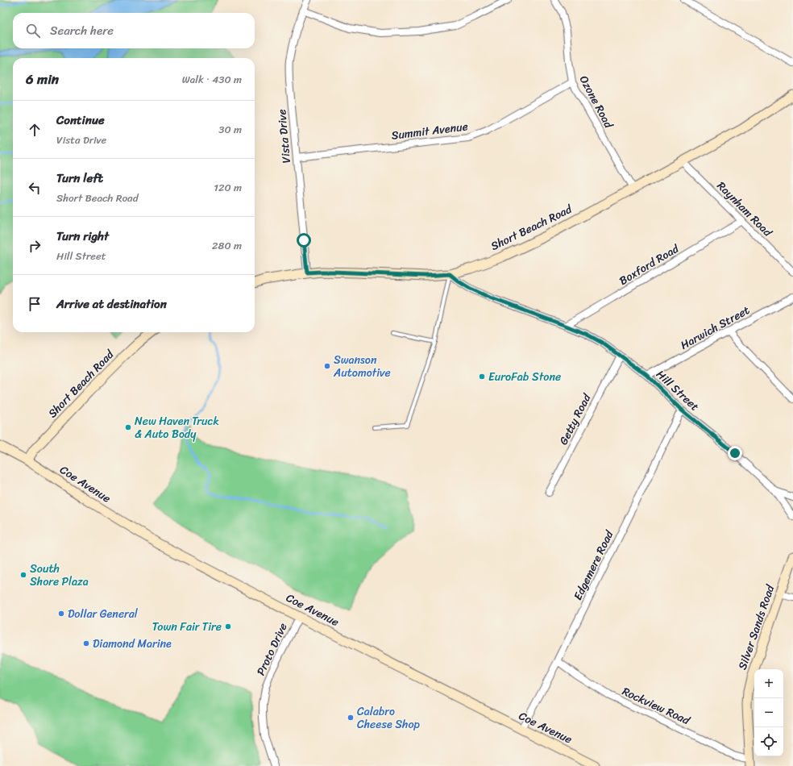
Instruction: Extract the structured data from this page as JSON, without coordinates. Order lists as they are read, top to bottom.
{
  "streets": {
    "main road": ["Short Beach Road", "Coe Avenue", "Silver Sands Road"],
    "street": [
      "Ozone Road",
      "Summit Avenue",
      "Vista Drive",
      "Raynham Road",
      "Boxford Road",
      "Harwich Street",
      "Hill Street",
      "Getty Road",
      "Edgemere Road",
      "Proto Drive",
      "Rockview Road"
    ]
  },
  "crossings": [
    ["Ozone Road", "Summit Avenue"],
    ["Ozone Road", "Short Beach Road"],
    ["Summit Avenue", "Vista Drive"],
    ["Vista Drive", "Short Beach Road"],
    ["Raynham Road", "Short Beach Road"],
    ["Raynham Road", "Boxford Road"],
    ["Short Beach Road", "Hill Street"],
    ["Short Beach Road", "Coe Avenue"],
    ["Boxford Road", "Hill Street"],
    ["Harwich Street", "Hill Street"],
    ["Hill Street", "Getty Road"],
    ["Hill Street", "Edgemere Road"],
    ["Coe Avenue", "Edgemere Road"],
    ["Coe Avenue", "Proto Drive"],
    ["Edgemere Road", "Rockview Road"],
    ["Silver Sands Road", "Rockview Road"]
  ],
  "places": [
    "Swanson Automotive",
    "EuroFab Stone",
    "New Haven Truck & Auto Body",
    "South Shore Plaza",
    "Dollar General",
    "Town Fair Tire",
    "Diamond Marine",
    "Calabro Cheese Shop"
  ],
  "page": {
    "search": "Search here",
    "heading": ["6 min", "Walk · 430 m"],
    "list": [
      ["Continue", "Vista Drive", "30 m"],
      ["Turn left", "Short Beach Road", "120 m"],
      ["Turn right", "Hill Street", "280 m"],
      "Arrive at destination"
    ],
    "map_buttons": ["+", "−"]
  }
}
